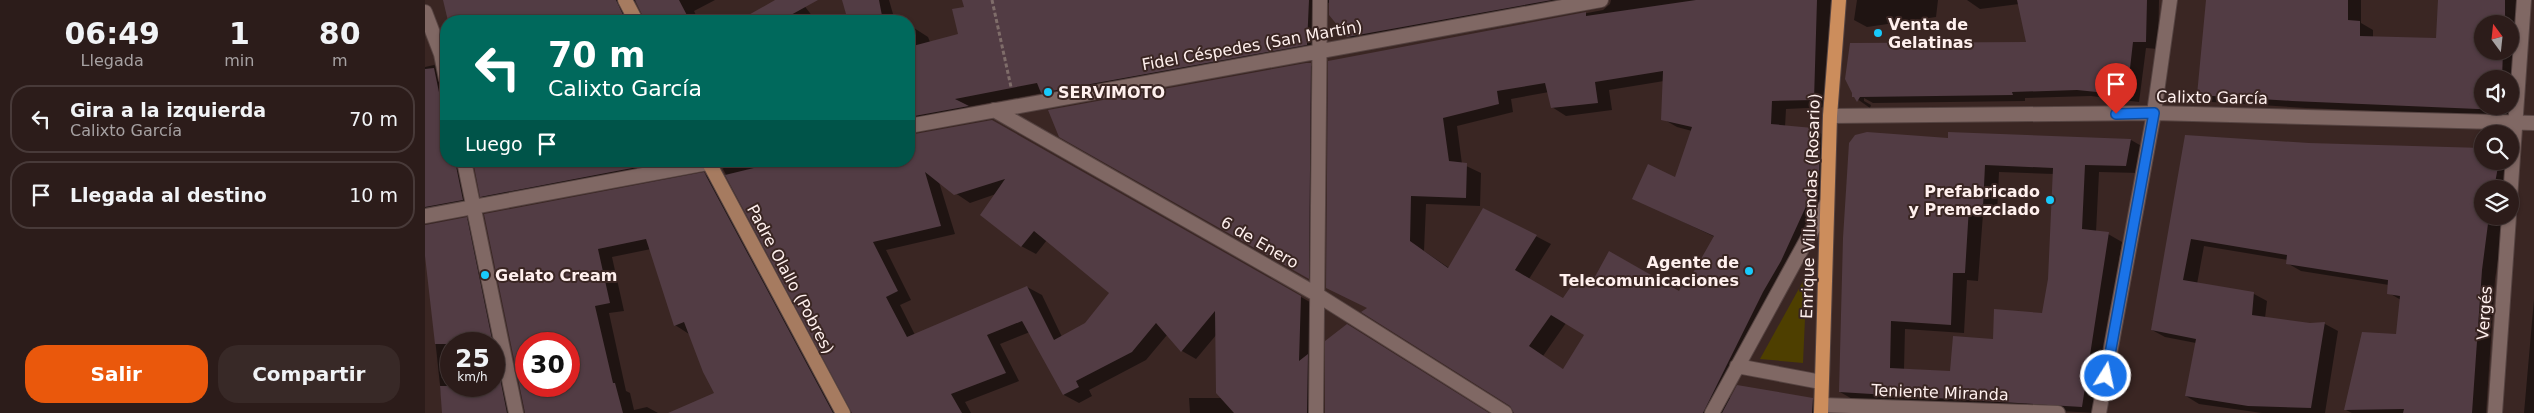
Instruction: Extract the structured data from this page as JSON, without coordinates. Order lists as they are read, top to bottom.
{
  "streets": {
    "main road": ["Enrique Villuendas (Rosario)", "Padre Olallo (Pobres)"],
    "street": [
      "Fidel Céspedes (San Martín)",
      "Calixto García",
      "6 de Enero",
      "Vergés",
      "Teniente Miranda"
    ]
  },
  "crossings": [
    ["Fidel Céspedes (San Martín)", "6 de Enero"],
    ["Calixto García", "Enrique Villuendas (Rosario)"],
    ["Enrique Villuendas (Rosario)", "Teniente Miranda"]
  ],
  "places": [
    "Venta de Gelatinas",
    "SERVIMOTO",
    "Prefabricado y Premezclado",
    "Agente de Telecomunicaciones",
    "Gelato Cream"
  ],
  "north": "top",
  "page": {
    "eta": [
      "06:49",
      "Llegada",
      "1",
      "min",
      "80",
      "m"
    ],
    "turn": ["70 m", "Calixto García"],
    "list": [
      {
        "name": "Gira a la izquierda",
        "note": "Calixto García",
        "value": "70 m"
      },
      {
        "name": "Llegada al destino",
        "value": "10 m"
      }
    ],
    "then": "Luego",
    "speed": "25 km/h",
    "limit": "30",
    "buttons": ["Salir", "Compartir"]
  }
}
